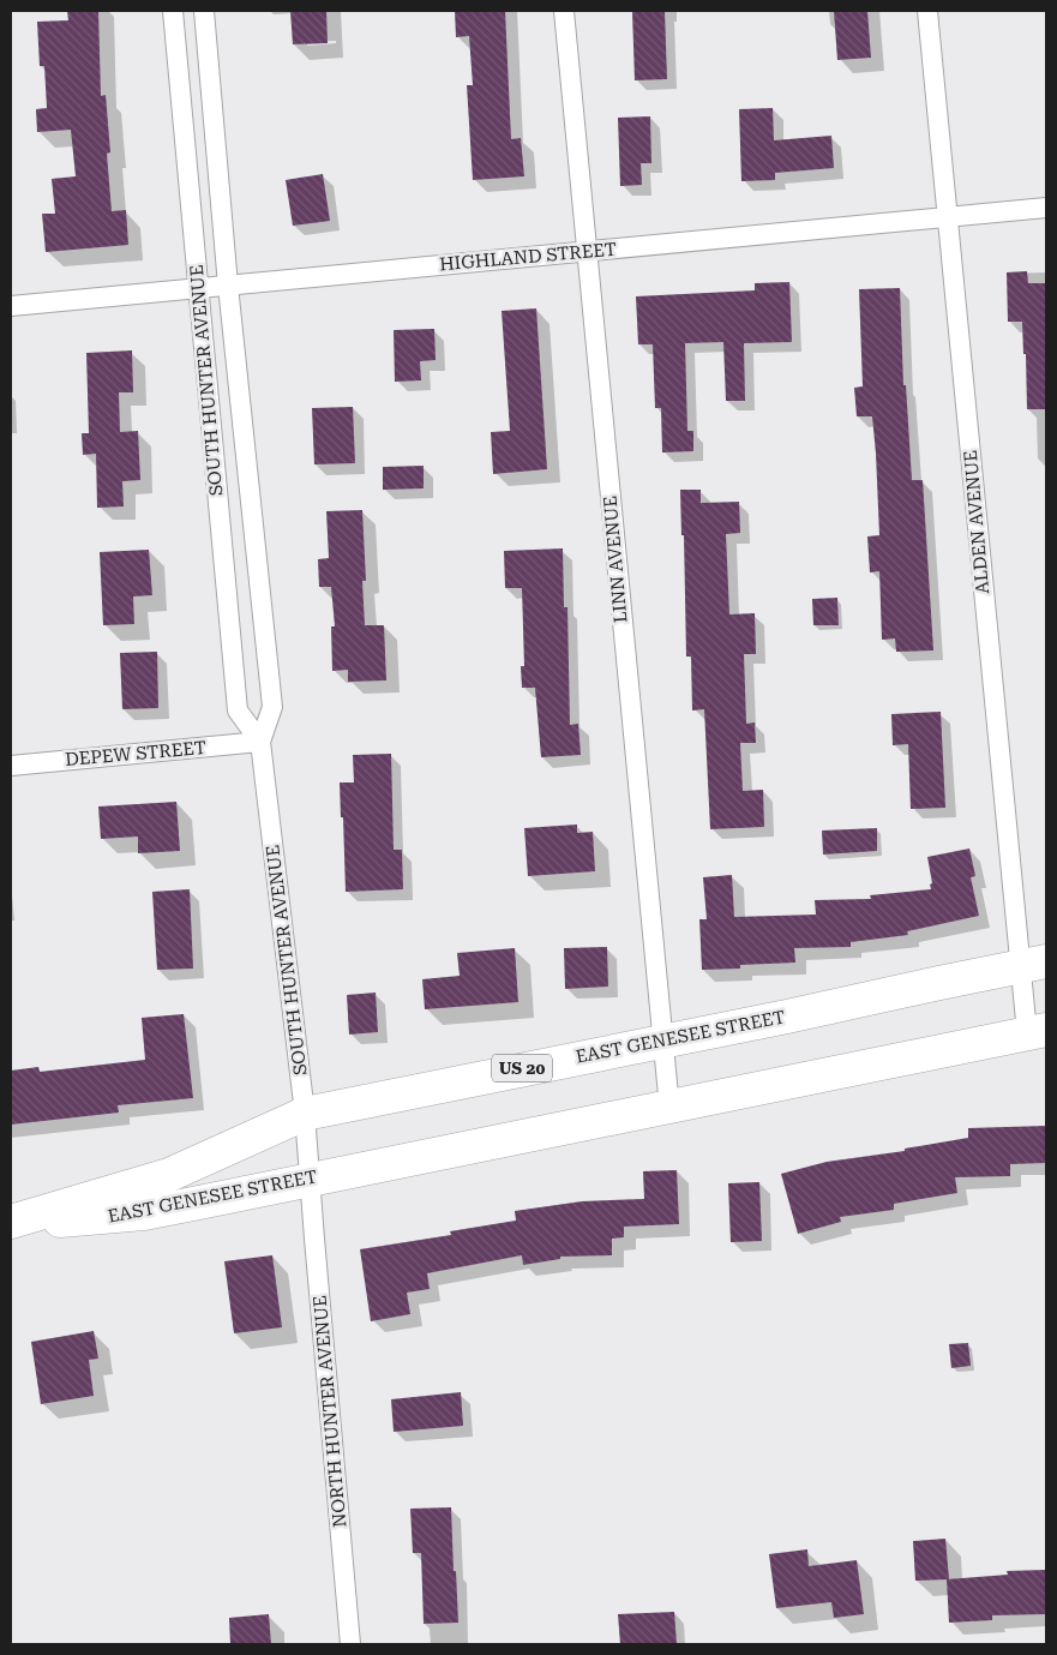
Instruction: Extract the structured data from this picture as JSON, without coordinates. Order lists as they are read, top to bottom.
{
  "streets": {
    "highway": ["EAST GENESEE STREET", "US 20"],
    "street": [
      "HIGHLAND STREET",
      "SOUTH HUNTER AVENUE",
      "ALDEN AVENUE",
      "LINN AVENUE",
      "DEPEW STREET",
      "NORTH HUNTER AVENUE"
    ]
  },
  "crossings": [
    ["HIGHLAND STREET", "SOUTH HUNTER AVENUE"],
    ["HIGHLAND STREET", "ALDEN AVENUE"],
    ["HIGHLAND STREET", "LINN AVENUE"],
    ["SOUTH HUNTER AVENUE", "DEPEW STREET"],
    ["SOUTH HUNTER AVENUE", "EAST GENESEE STREET"],
    ["SOUTH HUNTER AVENUE", "NORTH HUNTER AVENUE"],
    ["ALDEN AVENUE", "EAST GENESEE STREET"],
    ["LINN AVENUE", "EAST GENESEE STREET"],
    ["EAST GENESEE STREET", "NORTH HUNTER AVENUE"]
  ]
}
